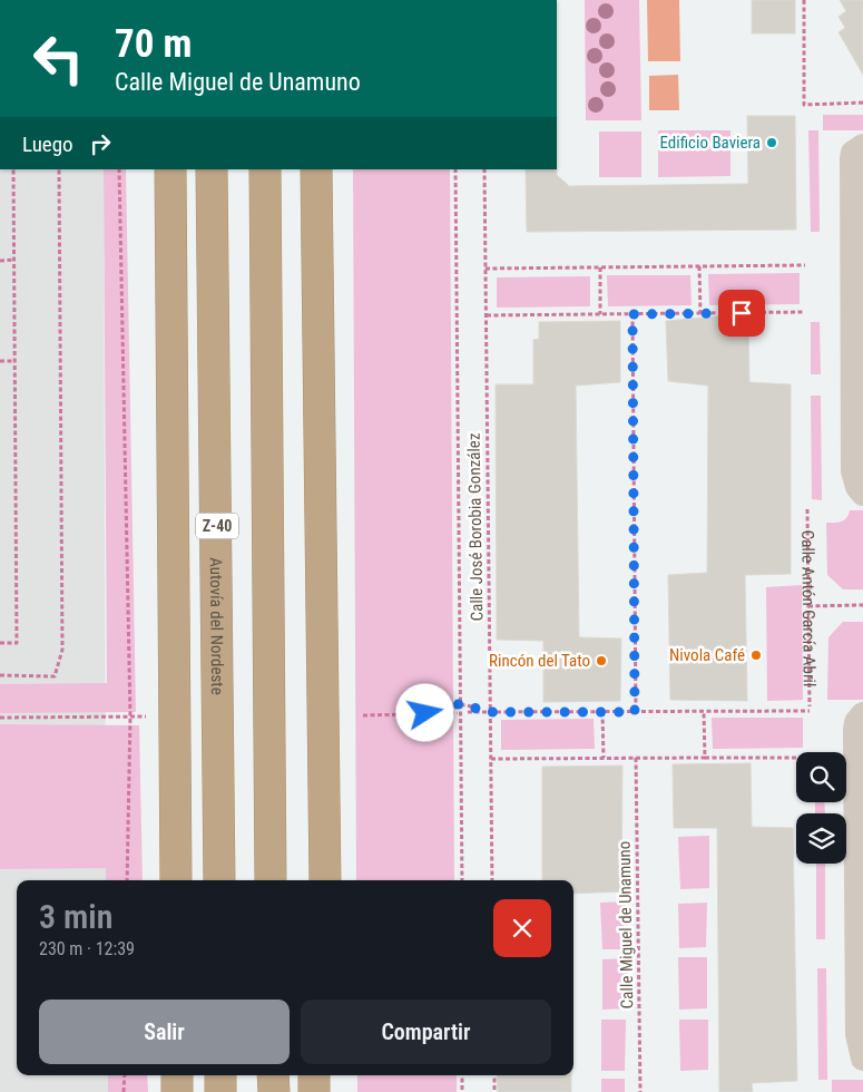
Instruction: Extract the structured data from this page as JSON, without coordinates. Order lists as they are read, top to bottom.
{
  "streets": {
    "highway": ["Z-40", "Autovía del Nordeste"],
    "path": ["Calle José Borobia González", "Calle Antón García Abril", "Calle Miguel de Unamuno"]
  },
  "places": ["Edificio Baviera", "Nivola Café", "Rincón del Tato"],
  "page": {
    "turn": ["70 m", "Calle Miguel de Unamuno"],
    "then": "Luego",
    "heading": ["3 min", "230 m · 12:39"],
    "buttons": ["Salir", "Compartir"]
  }
}
